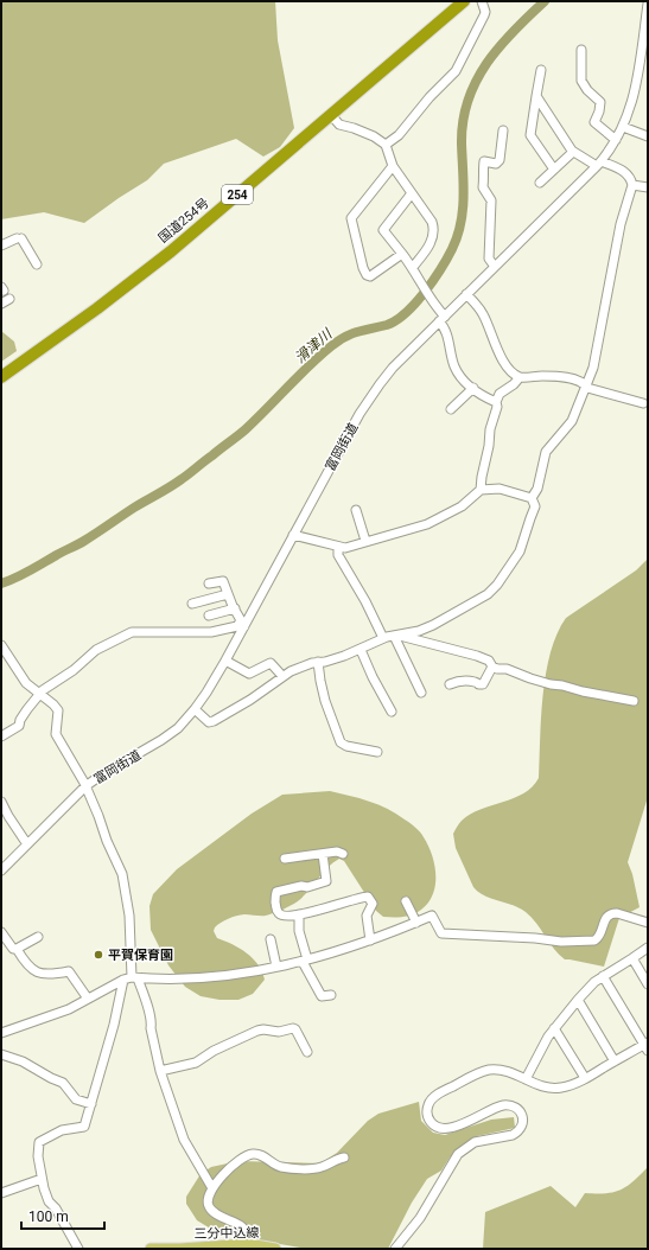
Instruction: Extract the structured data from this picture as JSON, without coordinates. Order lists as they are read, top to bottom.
{
  "streets": {
    "highway": ["254", "国道254号"],
    "main road": ["三分中込線"],
    "street": ["富岡街道"]
  },
  "water": ["滑津川"],
  "places": ["平賀保育園"],
  "scale_bar": "100 m"
}
